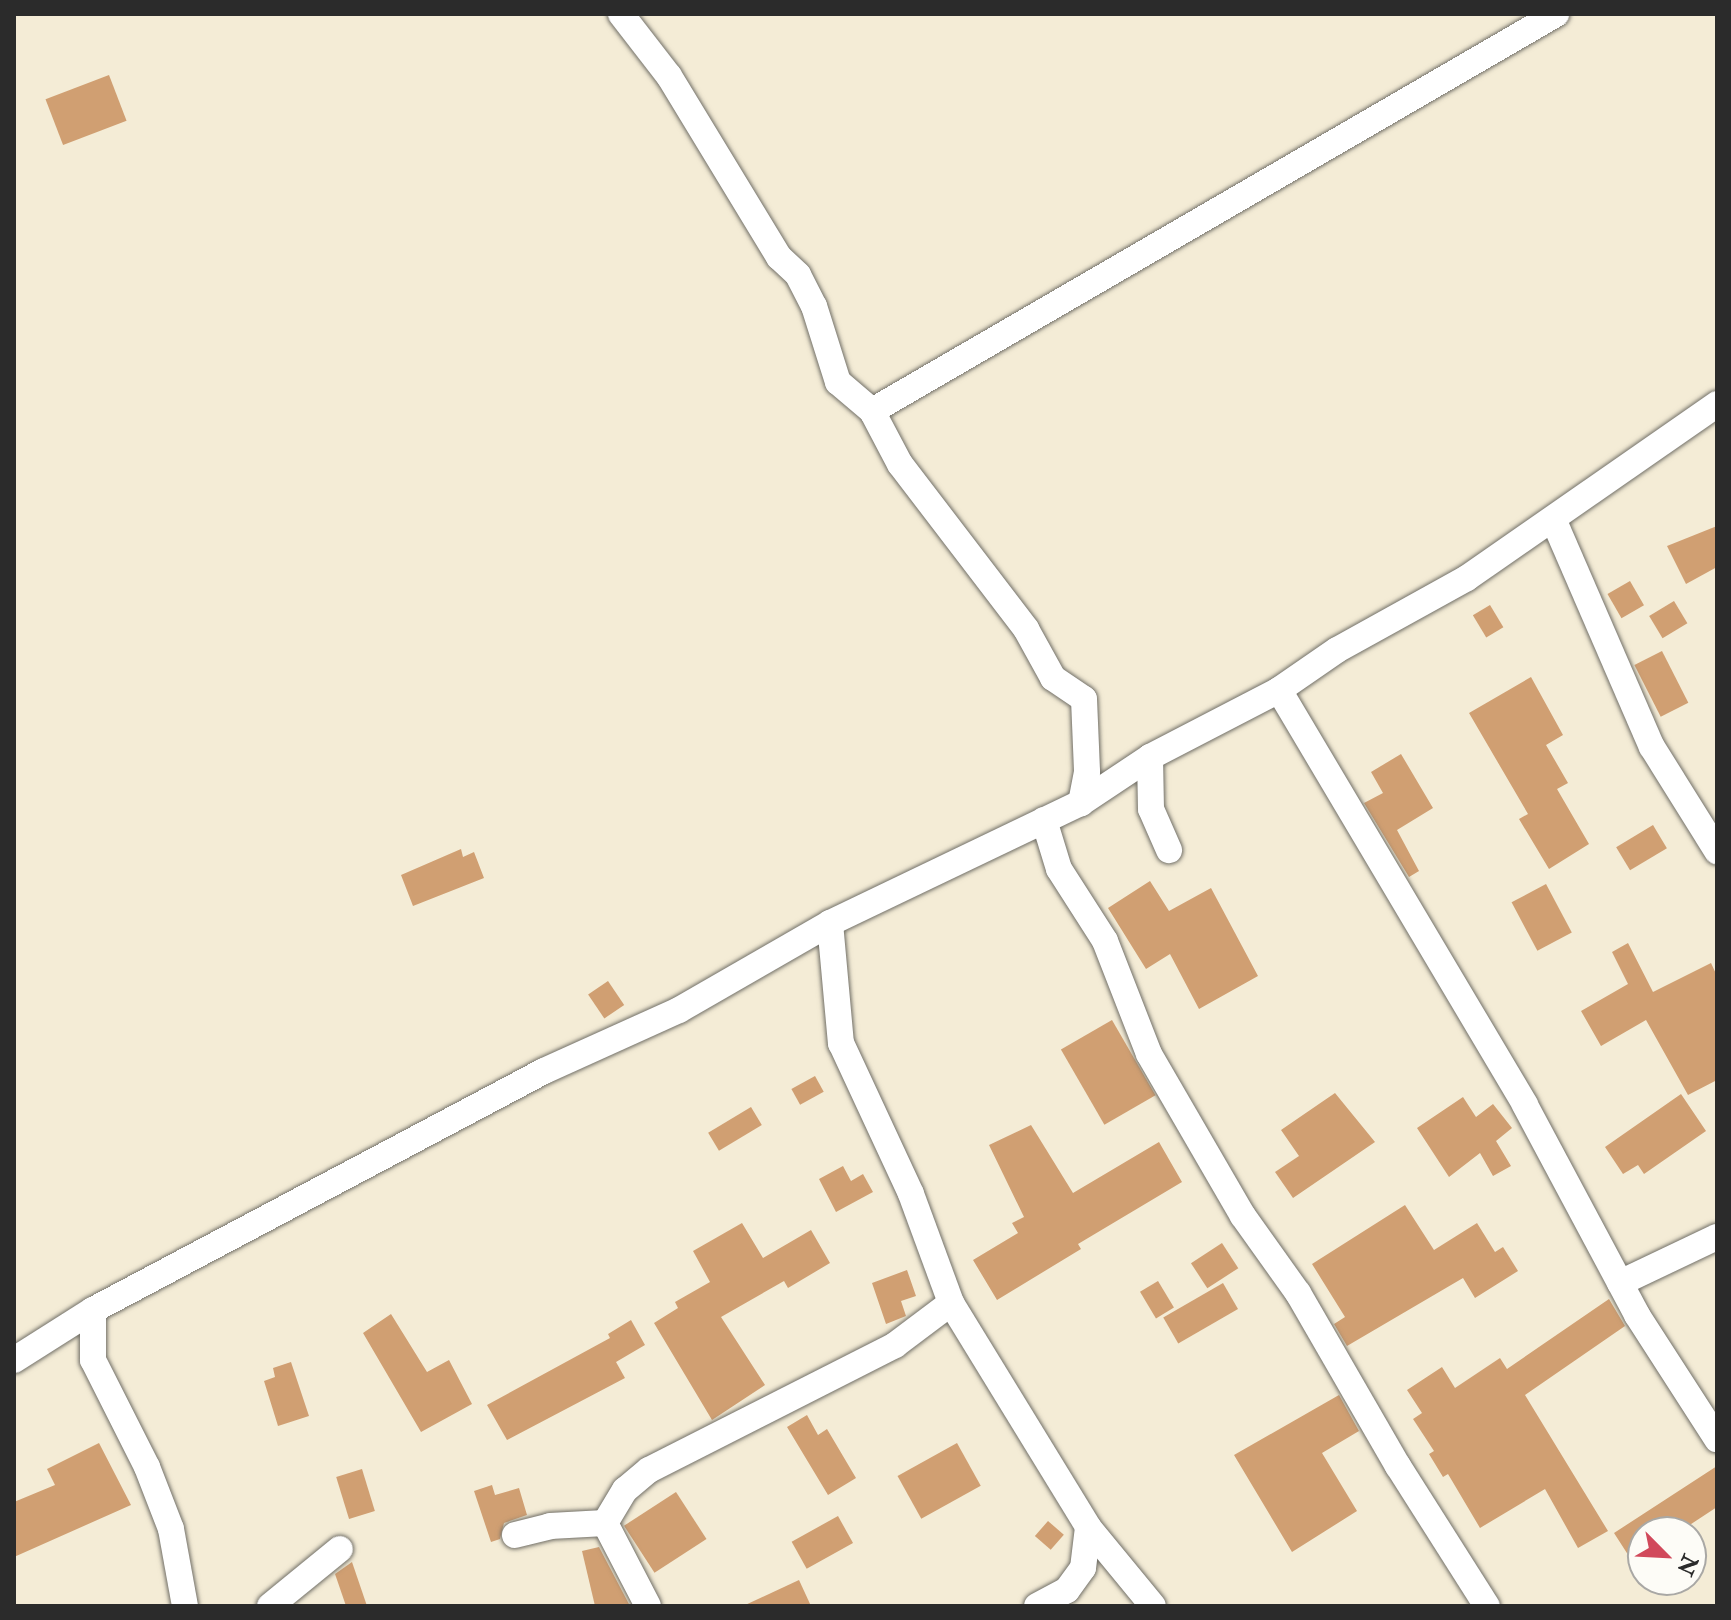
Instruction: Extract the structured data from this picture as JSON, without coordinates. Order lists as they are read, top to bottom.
{
  "north": "bottom right"
}
